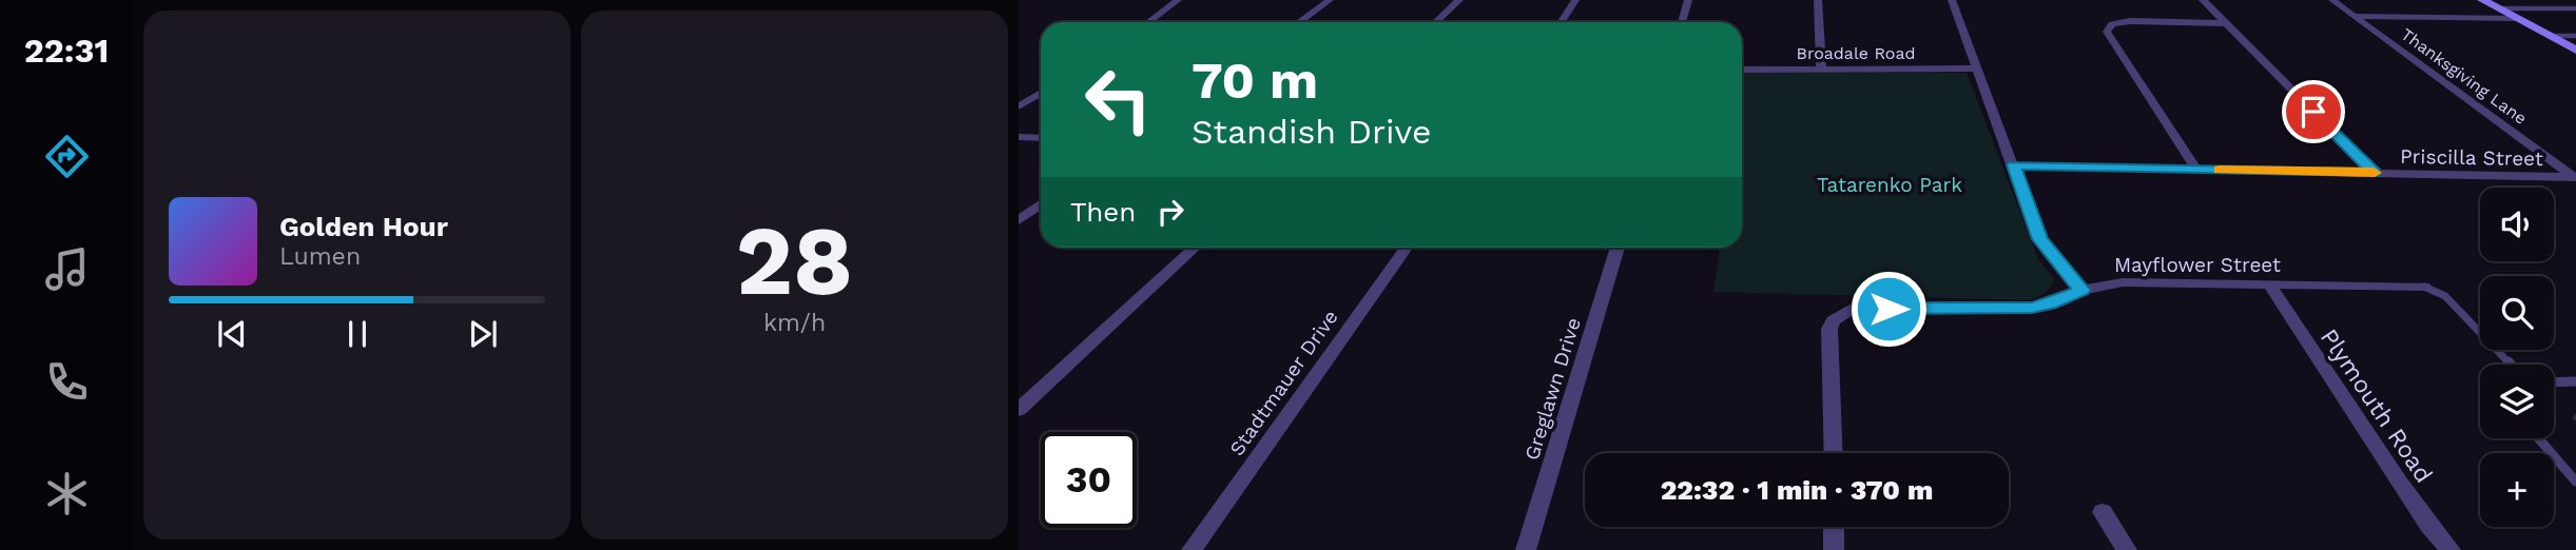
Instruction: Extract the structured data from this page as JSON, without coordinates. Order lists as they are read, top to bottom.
{
  "streets": {
    "street": [
      "Broadale Road",
      "Thanksgiving Lane",
      "Priscilla Street",
      "Mayflower Street",
      "Stadtmauer Drive",
      "Greglawn Drive",
      "Plymouth Road"
    ]
  },
  "crossings": [
    ["Thanksgiving Lane", "Priscilla Street"],
    ["Mayflower Street", "Plymouth Road"]
  ],
  "parks": ["Tatarenko Park"],
  "page": {
    "tabs": "22:31",
    "tile": ["28", "km/h"],
    "turn": ["70 m", "Standish Drive"],
    "then": "Then",
    "map_buttons": "+",
    "song": ["Golden Hour", "Lumen"],
    "limit": "30",
    "trip": "22:32 · 1 min · 370 m"
  }
}
